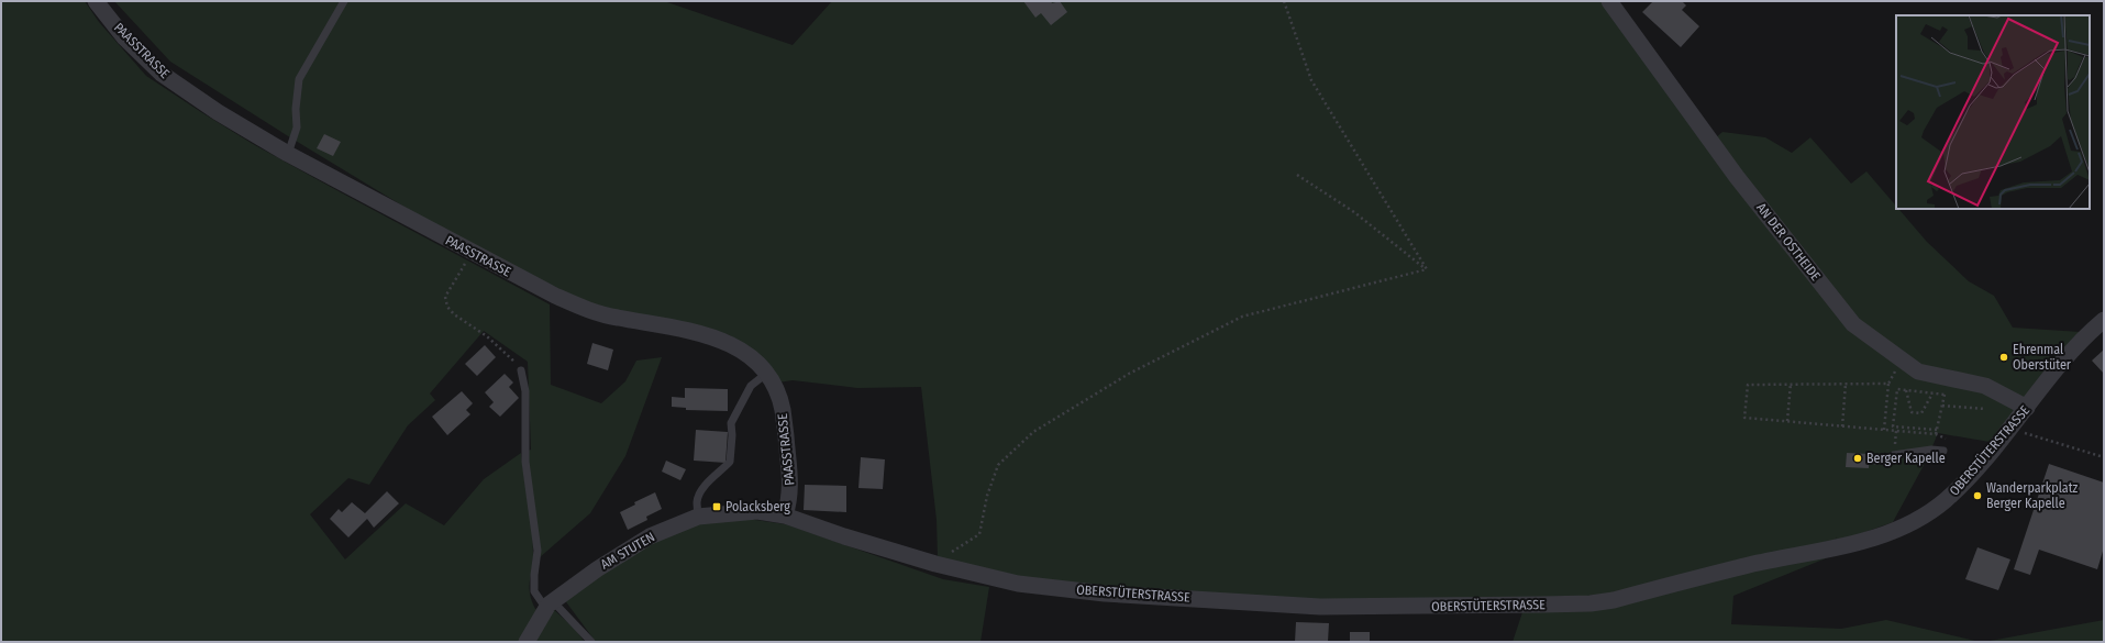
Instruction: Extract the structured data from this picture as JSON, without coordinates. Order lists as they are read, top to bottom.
{
  "streets": {
    "street": [
      "PAASSTRASSE",
      "AN DER OSTHEIDE",
      "OBERSTÜTERSTRASSE",
      "AM STUTEN"
    ]
  },
  "crossings": [
    ["PAASSTRASSE", "OBERSTÜTERSTRASSE"],
    ["PAASSTRASSE", "AM STUTEN"],
    ["AN DER OSTHEIDE", "OBERSTÜTERSTRASSE"],
    ["OBERSTÜTERSTRASSE", "AM STUTEN"]
  ],
  "places": {
    "other": ["Ehrenmal Oberstüter", "Berger Kapelle", "Wanderparkplatz Berger Kapelle"],
    "transit": ["Polacksberg"]
  }
}
